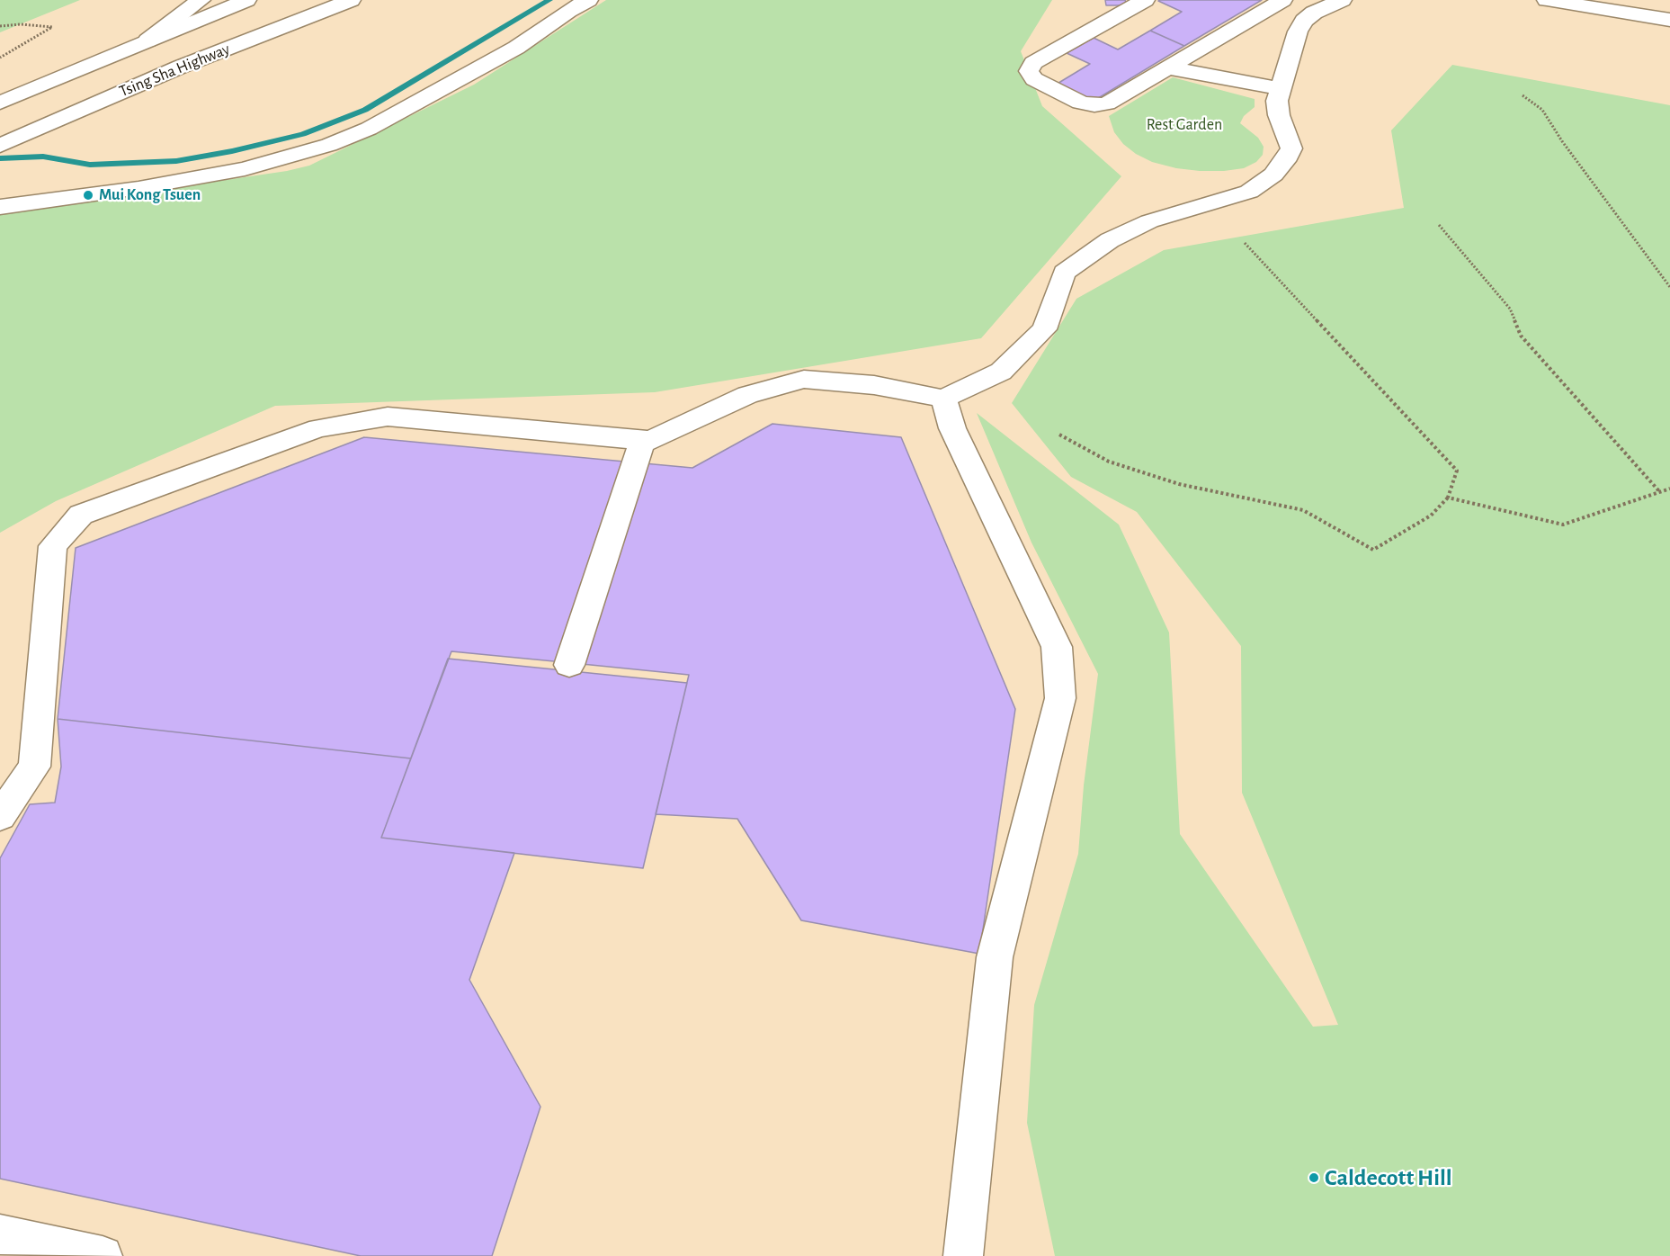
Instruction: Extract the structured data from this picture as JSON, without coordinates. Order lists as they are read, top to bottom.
{
  "streets": {
    "main road": ["Tsing Sha Highway"]
  },
  "parks": ["Rest Garden"],
  "places": ["Mui Kong Tsuen", "Caldecott Hill"]
}
